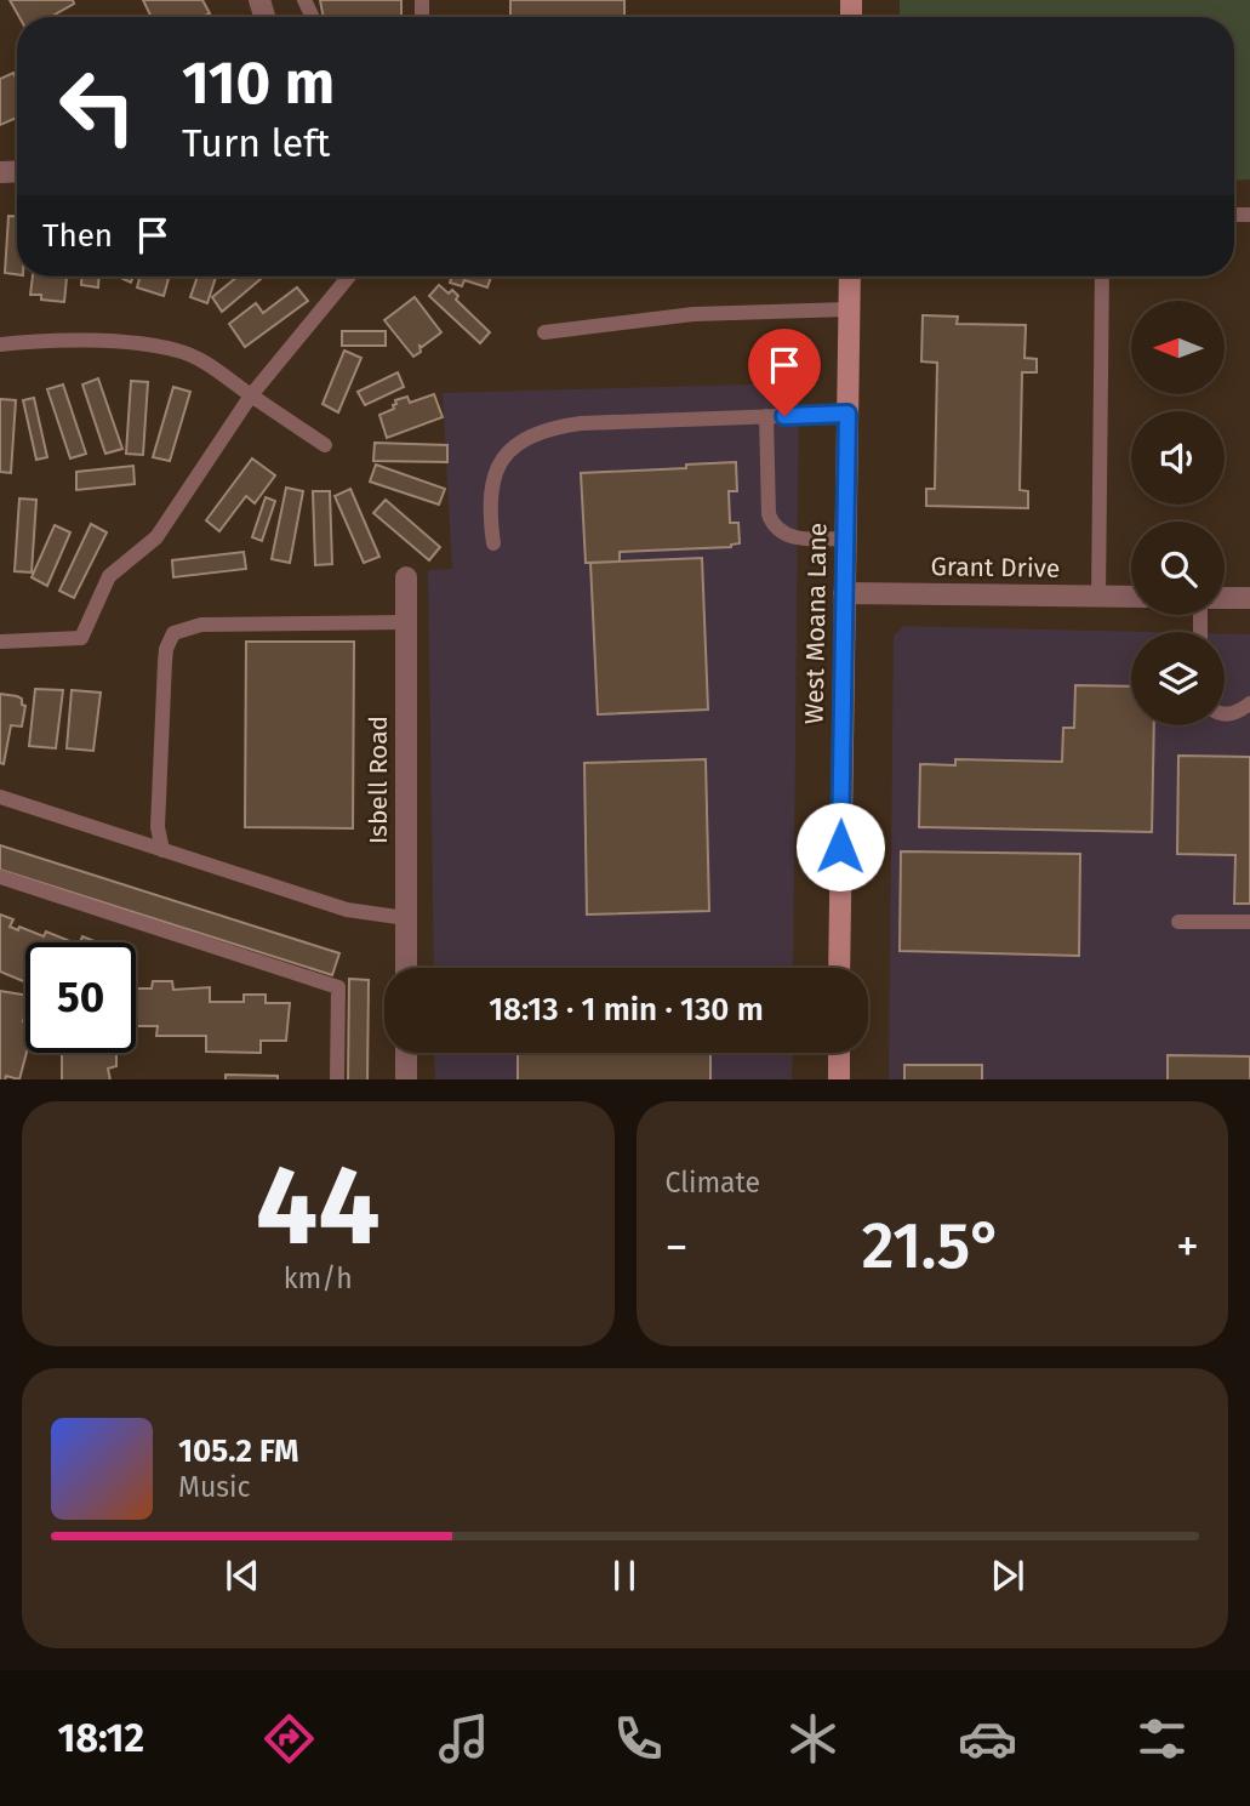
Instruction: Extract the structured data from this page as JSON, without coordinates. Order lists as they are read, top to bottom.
{
  "streets": {
    "main road": ["West Moana Lane"],
    "street": ["Grant Drive", "Isbell Road"]
  },
  "crossings": [
    ["Grant Drive", "West Moana Lane"]
  ],
  "north": "left",
  "page": {
    "turn": ["110 m", "Turn left"],
    "then": "Then",
    "limit": "50",
    "trip": "18:13 · 1 min · 130 m",
    "tile": [
      ["44", "km/h"],
      "Climate"
    ],
    "heat": ["−", "21.5°", "+"],
    "song": ["105.2 FM", "Music"],
    "tabs": "18:12"
  }
}
